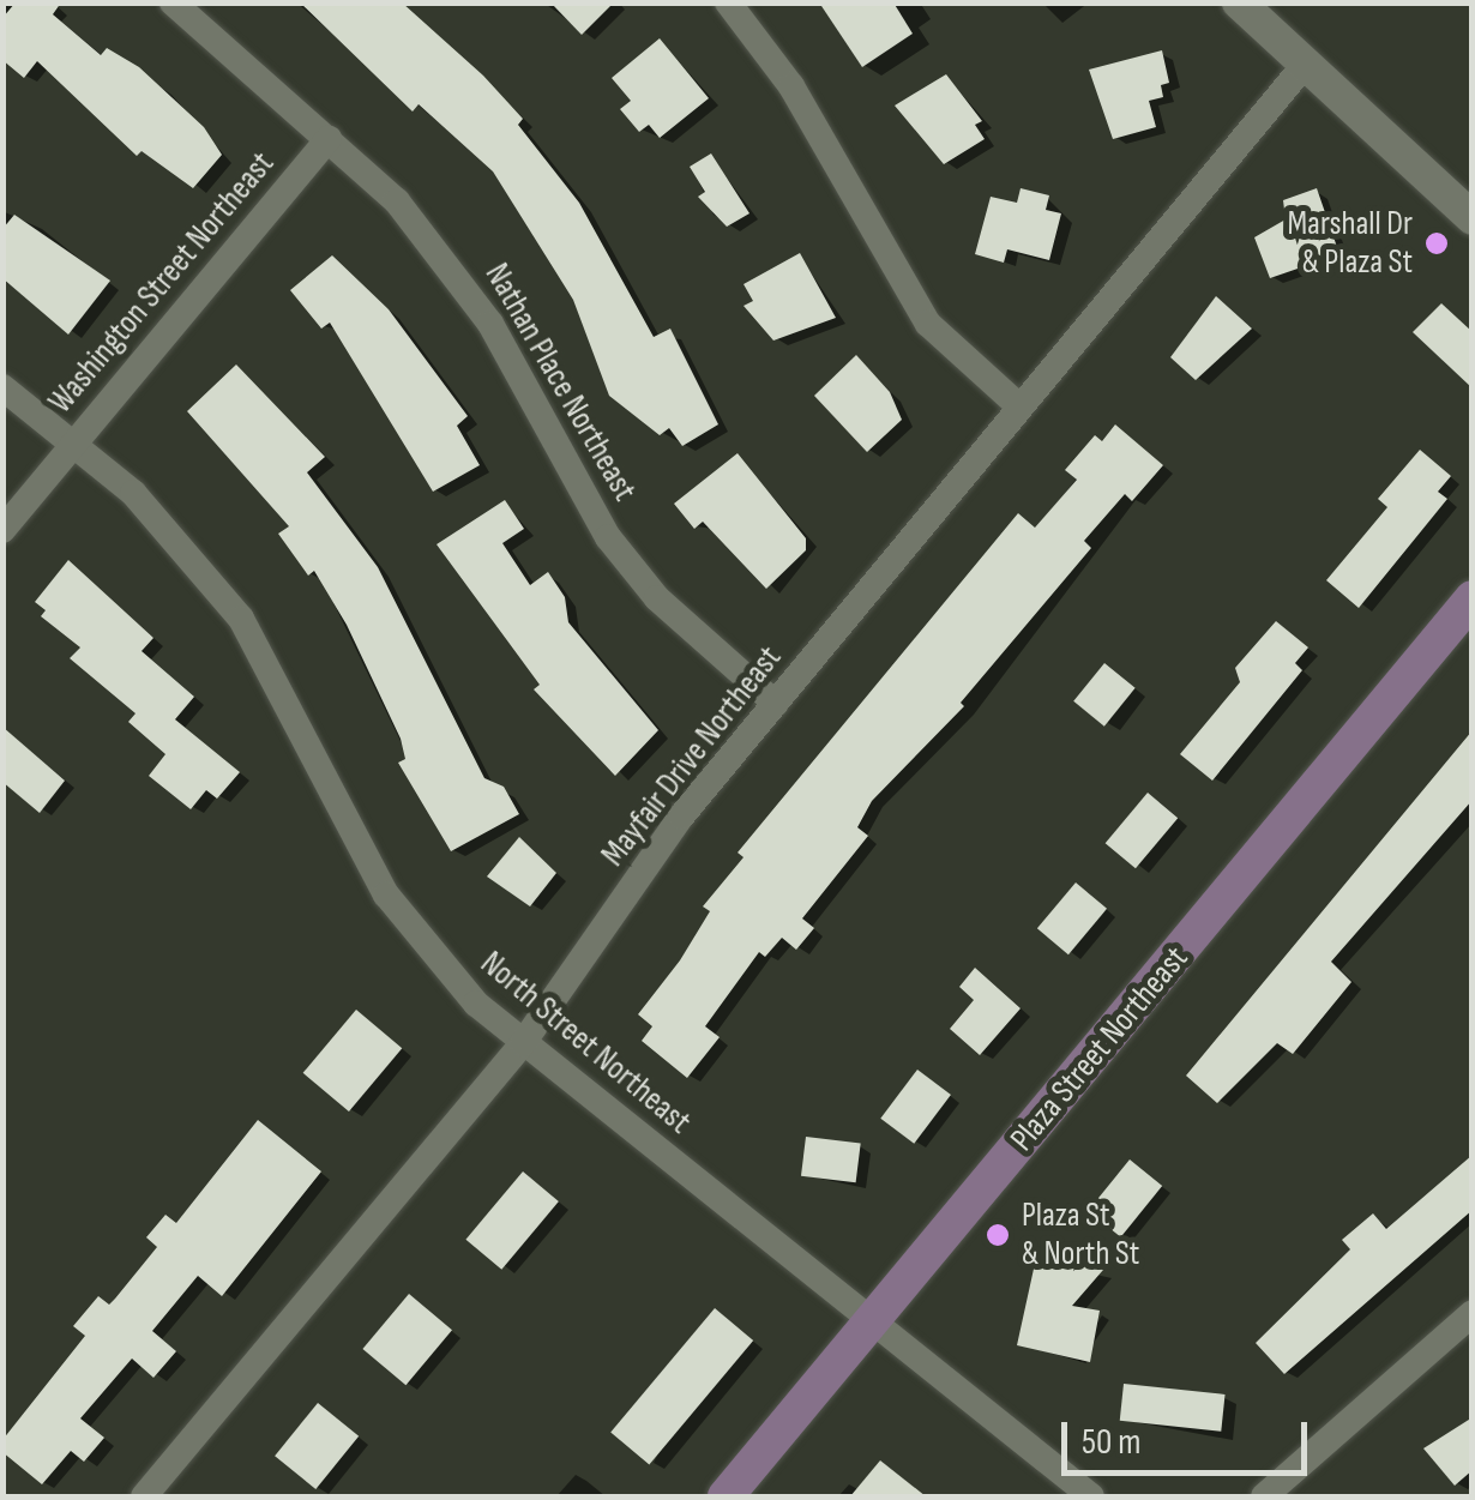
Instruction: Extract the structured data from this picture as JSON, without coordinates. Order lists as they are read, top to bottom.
{
  "streets": {
    "main road": ["Plaza Street Northeast"],
    "street": [
      "Washington Street Northeast",
      "Nathan Place Northeast",
      "Mayfair Drive Northeast",
      "North Street Northeast"
    ]
  },
  "crossings": [
    ["Washington Street Northeast", "Nathan Place Northeast"],
    ["Washington Street Northeast", "North Street Northeast"],
    ["Nathan Place Northeast", "Mayfair Drive Northeast"],
    ["Mayfair Drive Northeast", "North Street Northeast"],
    ["North Street Northeast", "Plaza Street Northeast"]
  ],
  "places": ["Marshall Dr & Plaza St", "Plaza St & North St"],
  "scale_bar": "50 m"
}
